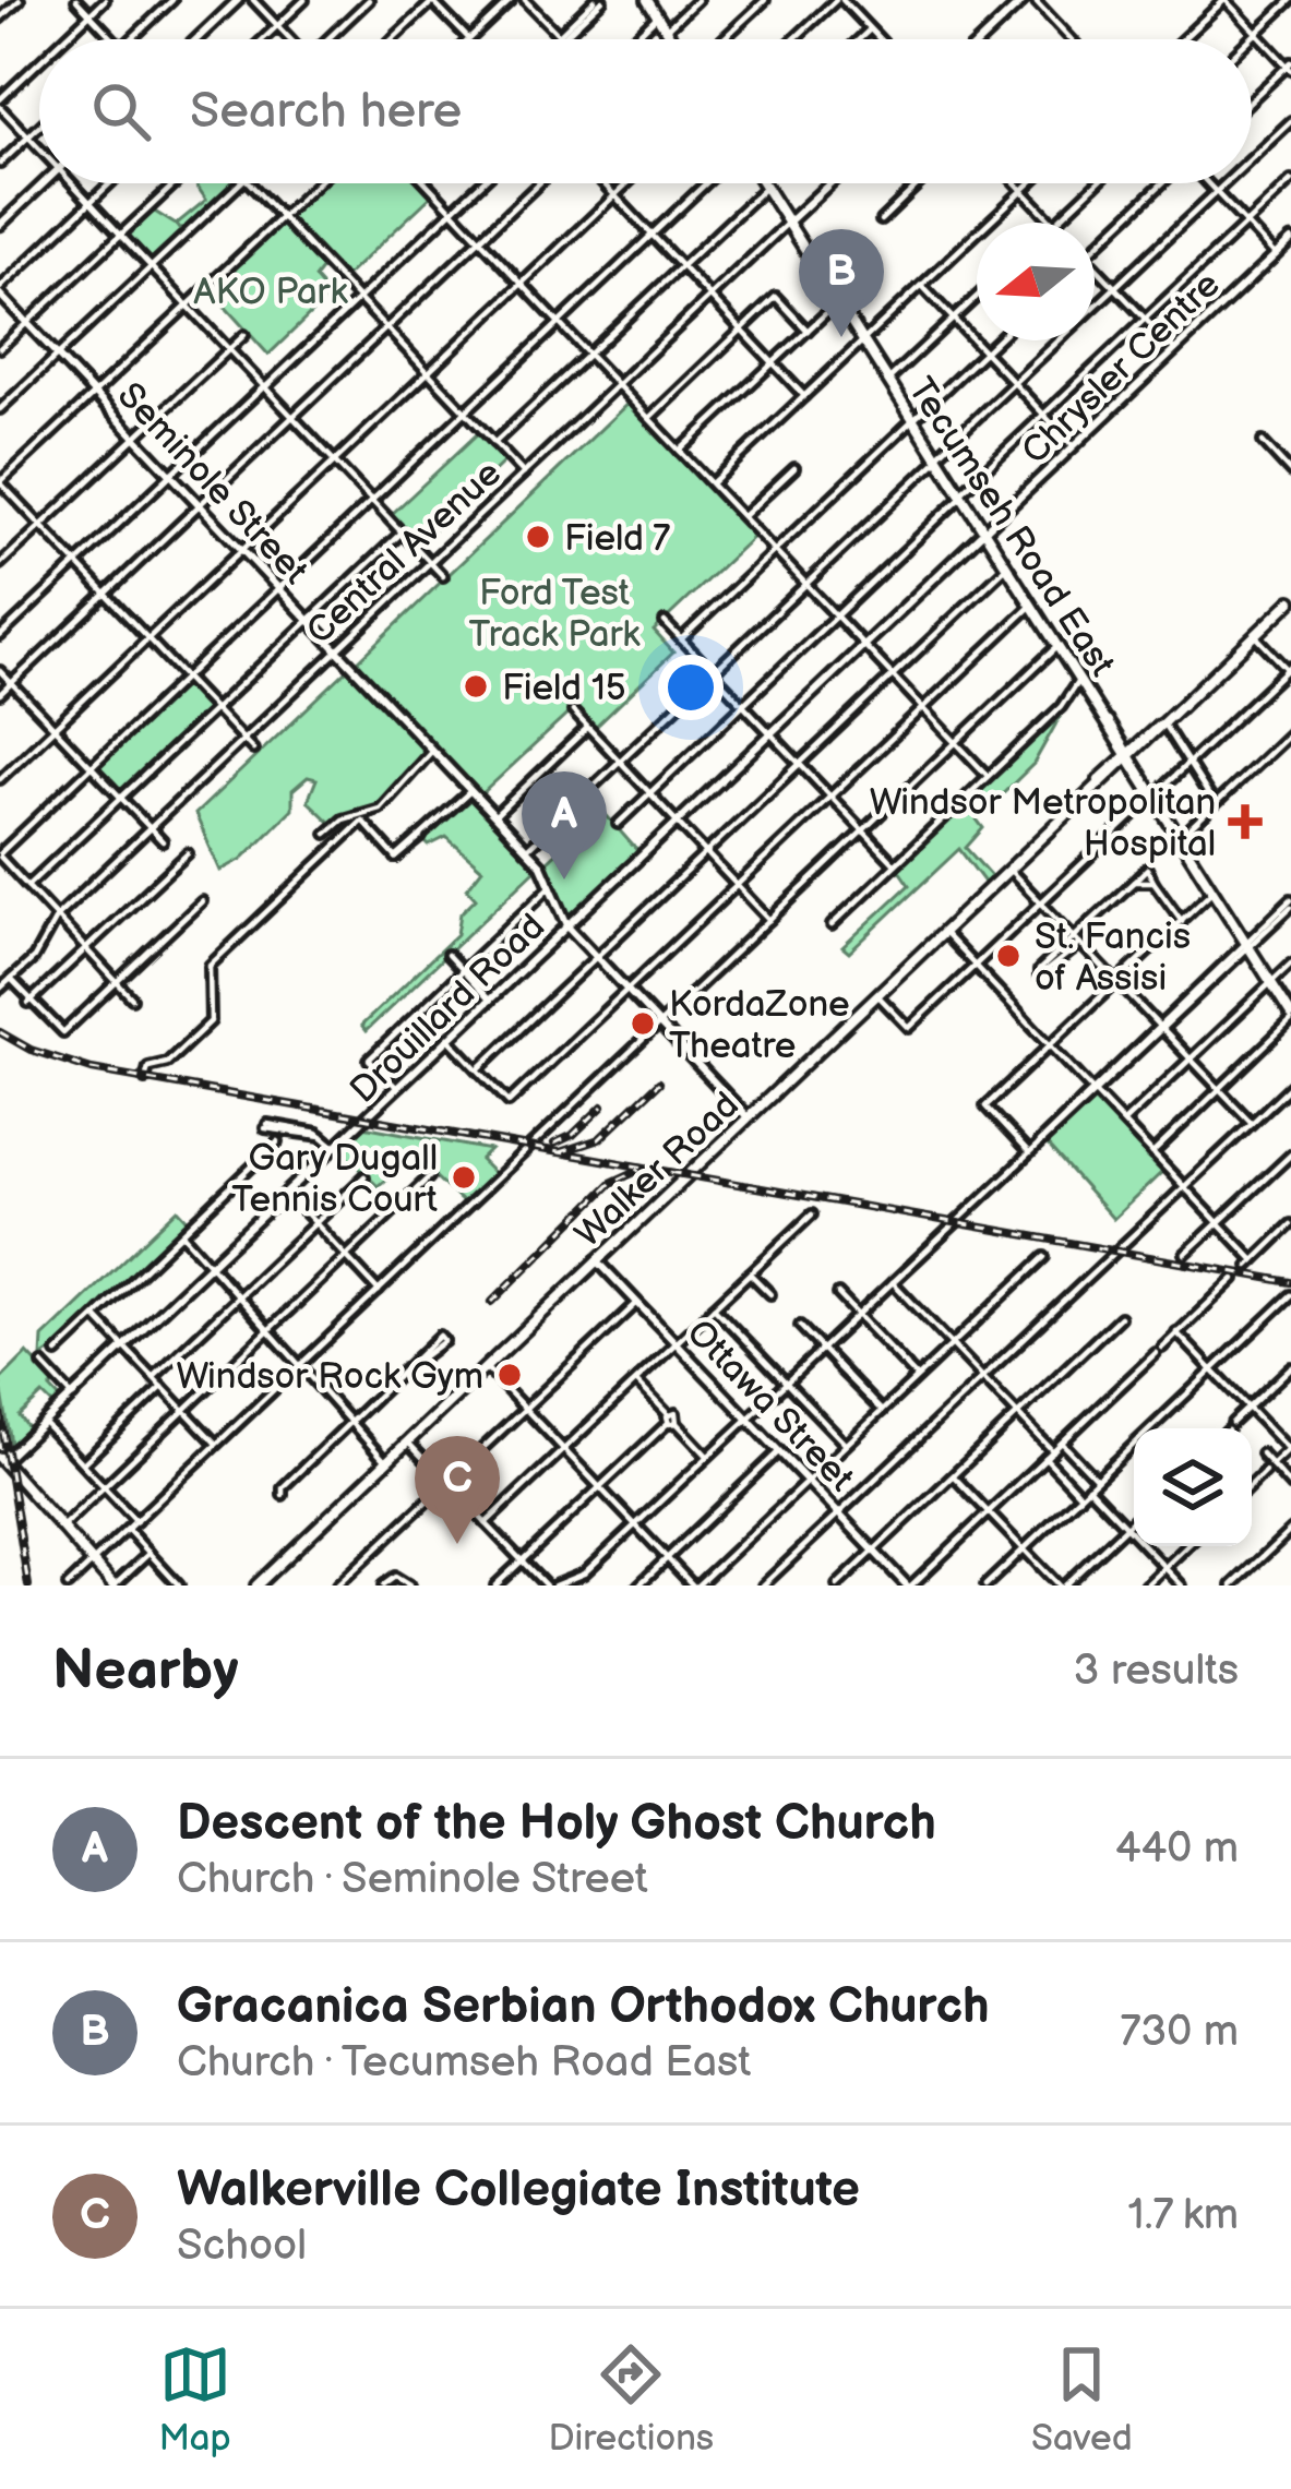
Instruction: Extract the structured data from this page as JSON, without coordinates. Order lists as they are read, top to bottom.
{
  "streets": {
    "main road": ["Tecumseh Road East", "Walker Road"],
    "street": [
      "Chrysler Centre",
      "Seminole Street",
      "Central Avenue",
      "Drouillard Road",
      "Ottawa Street"
    ]
  },
  "crossings": [
    ["Chrysler Centre", "Tecumseh Road East"],
    ["Chrysler Centre", "Drouillard Road"],
    ["Seminole Street", "Central Avenue"],
    ["Seminole Street", "Drouillard Road"],
    ["Seminole Street", "Walker Road"],
    ["Tecumseh Road East", "Central Avenue"],
    ["Tecumseh Road East", "Drouillard Road"],
    ["Tecumseh Road East", "Walker Road"],
    ["Walker Road", "Ottawa Street"]
  ],
  "parks": ["AKO Park", "Ford Test Track Park"],
  "places": {
    "other": [
      "Field 7",
      "Field 15",
      "St. Fancis of Assisi",
      "KordaZone Theatre",
      "Gary Dugall Tennis Court",
      "Windsor Rock Gym"
    ],
    "health": ["Windsor Metropolitan Hospital"]
  },
  "north": "left",
  "page": {
    "search": "Search here",
    "pins": ["B", "A", "C"],
    "heading": ["Nearby", "3 results"],
    "list": [
      {
        "mark": "A",
        "name": "Descent of the Holy Ghost Church",
        "note": "Church · Seminole Street",
        "value": "440 m"
      },
      {
        "mark": "B",
        "name": "Gracanica Serbian Orthodox Church",
        "note": "Church · Tecumseh Road East",
        "value": "730 m"
      },
      {
        "mark": "C",
        "name": "Walkerville Collegiate Institute",
        "note": "School",
        "value": "1.7 km"
      }
    ],
    "nav": ["Map", "Directions", "Saved"]
  }
}
